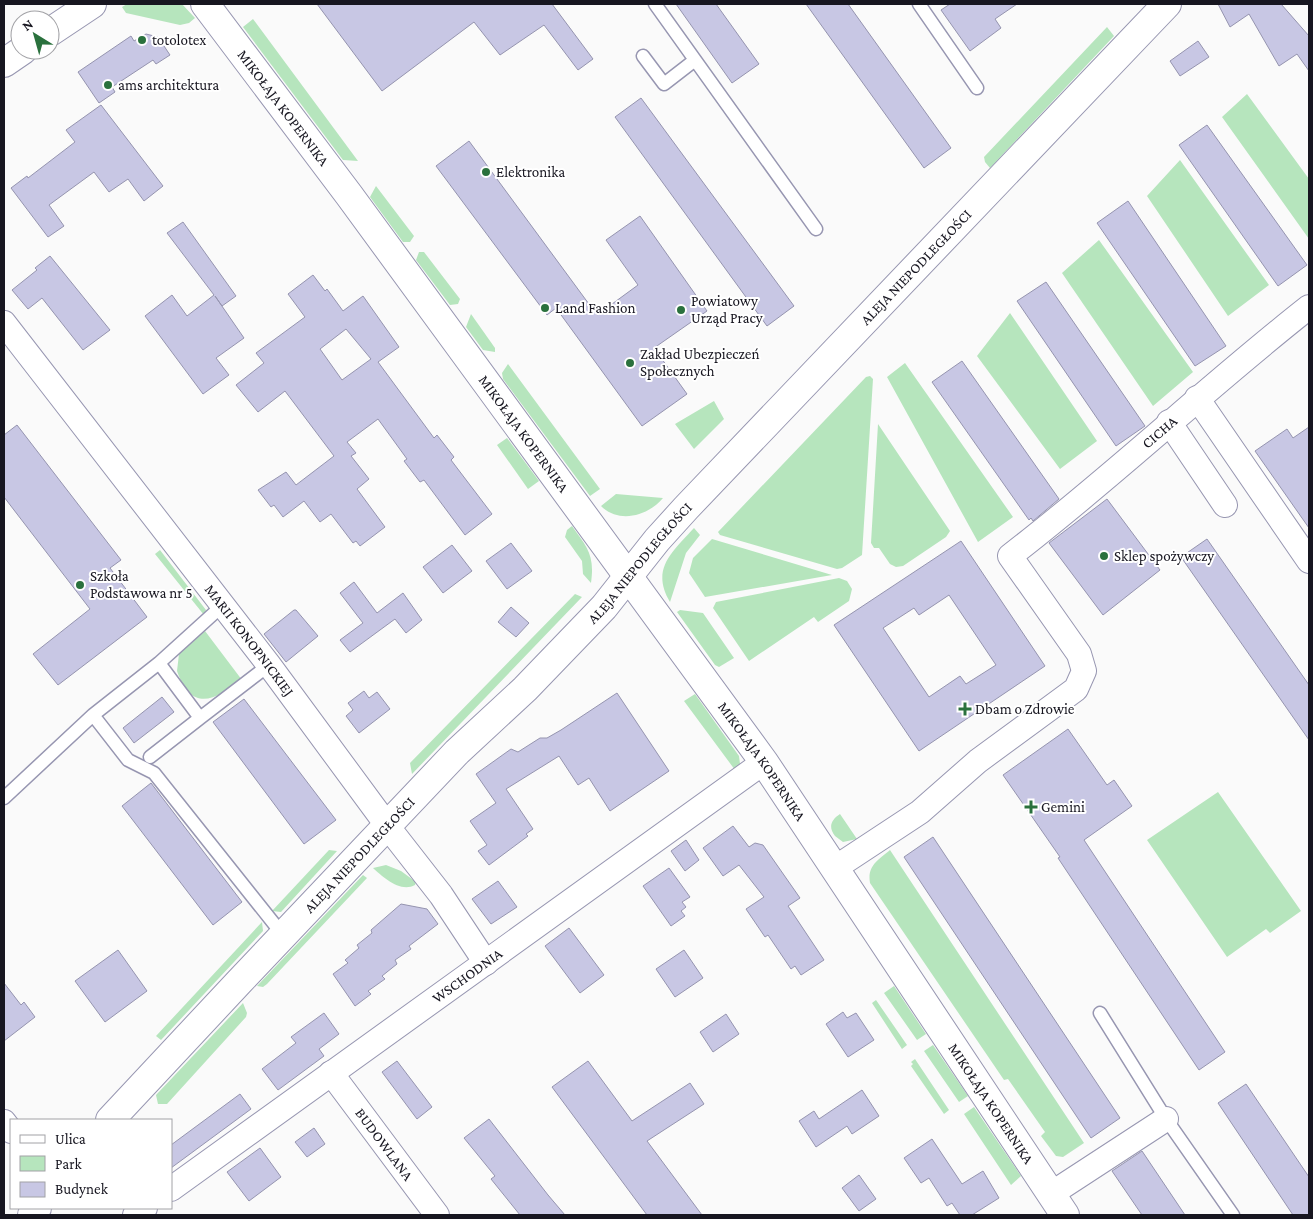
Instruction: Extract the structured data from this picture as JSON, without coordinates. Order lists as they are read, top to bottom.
{
  "streets": {
    "main road": ["MIKOŁAJA KOPERNIKA", "ALEJA NIEPODLEGŁOŚCI"],
    "street": [
      "CICHA",
      "MARII KONOPNICKIEJ",
      "WSCHODNIA",
      "BUDOWLANA"
    ]
  },
  "crossings": [
    ["MIKOŁAJA KOPERNIKA", "ALEJA NIEPODLEGŁOŚCI"],
    ["MIKOŁAJA KOPERNIKA", "CICHA"],
    ["MIKOŁAJA KOPERNIKA", "WSCHODNIA"],
    ["ALEJA NIEPODLEGŁOŚCI", "MARII KONOPNICKIEJ"],
    ["MARII KONOPNICKIEJ", "WSCHODNIA"],
    ["WSCHODNIA", "BUDOWLANA"]
  ],
  "places": {
    "other": [
      "totolotex",
      "ams architektura",
      "Elektronika",
      "Land Fashion",
      "Powiatowy Urząd Pracy",
      "Zakład Ubezpieczeń Społecznych",
      "Sklep spożywczy",
      "Szkoła Podstawowa nr 5"
    ],
    "health": ["Dbam o Zdrowie", "Gemini"]
  },
  "legend": ["Ulica", "Park", "Budynek"],
  "north": "top left"
}
